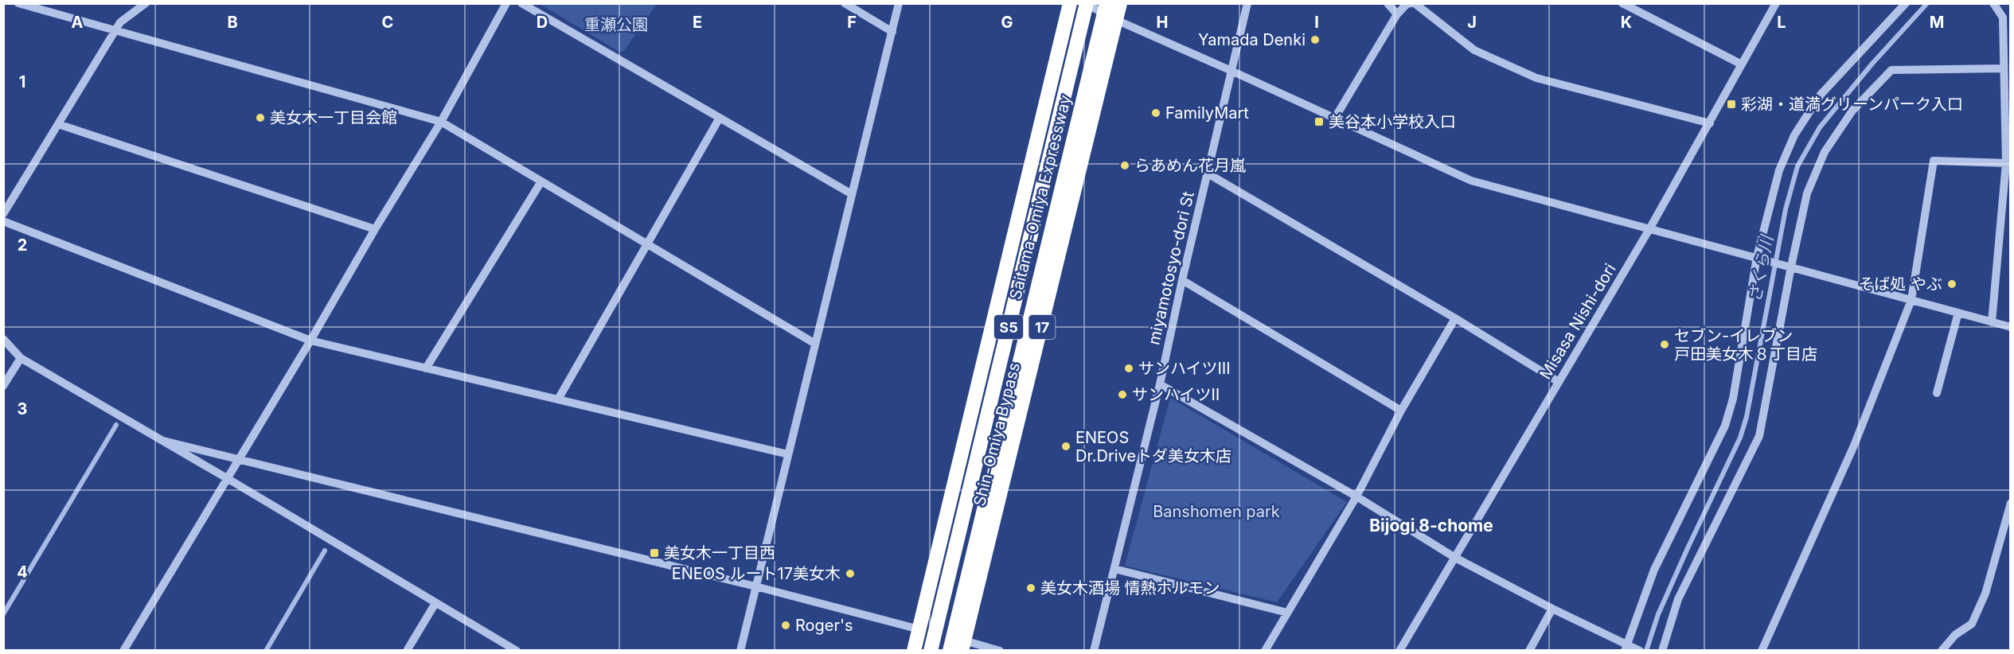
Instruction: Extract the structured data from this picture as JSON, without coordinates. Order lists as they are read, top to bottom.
{
  "streets": {
    "highway": [
      "Saitama-Omiya Expressway",
      "S5",
      "17",
      "Shin-Omiya Bypass"
    ],
    "street": ["miyamotosyo-dori St", "Misasa Nishi-dori"]
  },
  "districts": ["Bijogi 8-chome"],
  "water": ["さくら川"],
  "parks": ["重瀬公園", "Banshomen park"],
  "places": {
    "other": [
      "Yamada Denki",
      "FamilyMart",
      "美女木一丁目会館",
      "らあめん花月嵐",
      "そば処 やぶ",
      "セブン-イレブン 戸田美女木８丁目店",
      "サンハイツⅢ",
      "サンハイツⅡ",
      "ENEOS Dr.Driveトダ美女木店",
      "ENEOS ルート17美女木",
      "美女木酒場 情熱ホルモン",
      "Roger's"
    ],
    "transit": ["彩湖・道満グリーンパーク入口", "美谷本小学校入口", "美女木一丁目西"]
  },
  "grid": {
    "columns": [
      "A",
      "B",
      "C",
      "D",
      "E",
      "F",
      "G",
      "H",
      "I",
      "J",
      "K",
      "L",
      "M"
    ],
    "rows": [
      "1",
      "2",
      "3",
      "4"
    ]
  }
}
